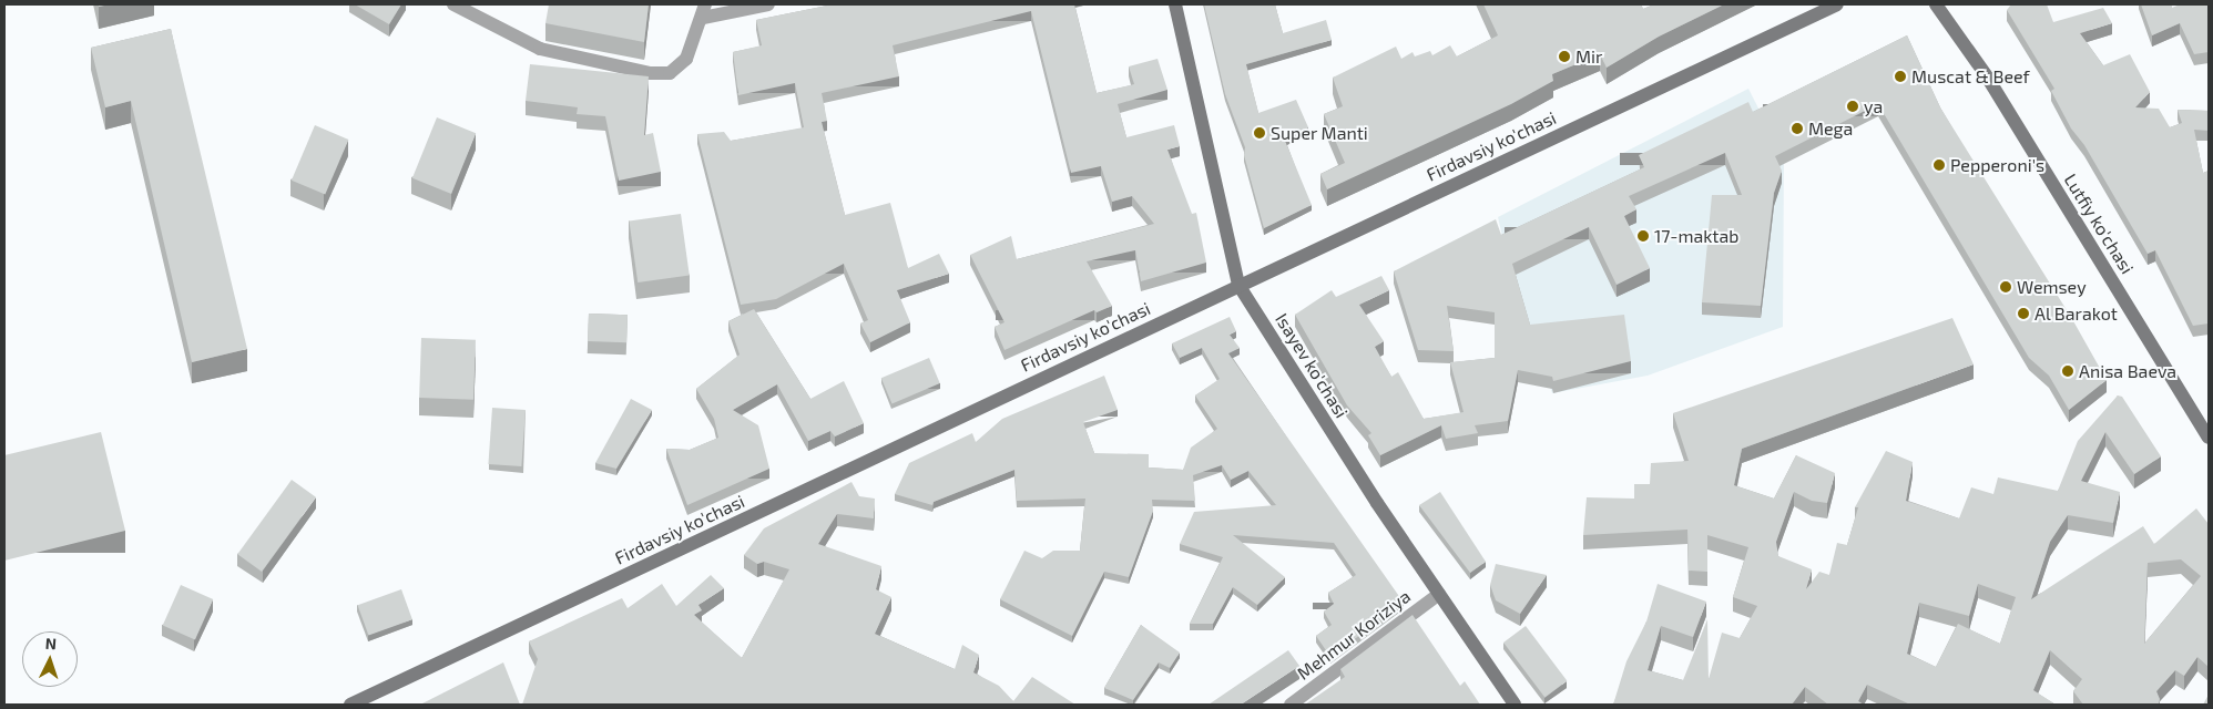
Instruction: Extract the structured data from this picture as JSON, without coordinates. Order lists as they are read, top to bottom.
{
  "streets": {
    "main road": ["Firdavsiy ko'chasi", "Lutfiy ko'chasi", "Isayev ko'chasi"],
    "street": ["Mehmur Koriziya"]
  },
  "crossings": [
    ["Firdavsiy ko'chasi", "Isayev ko'chasi"],
    ["Isayev ko'chasi", "Mehmur Koriziya"]
  ],
  "places": [
    "Mir",
    "Muscat & Beef",
    "ya",
    "Mega",
    "Super Manti",
    "Pepperoni's",
    "17-maktab",
    "Wemsey",
    "Al Barakot",
    "Anisa Baeva"
  ],
  "north": "top"
}
